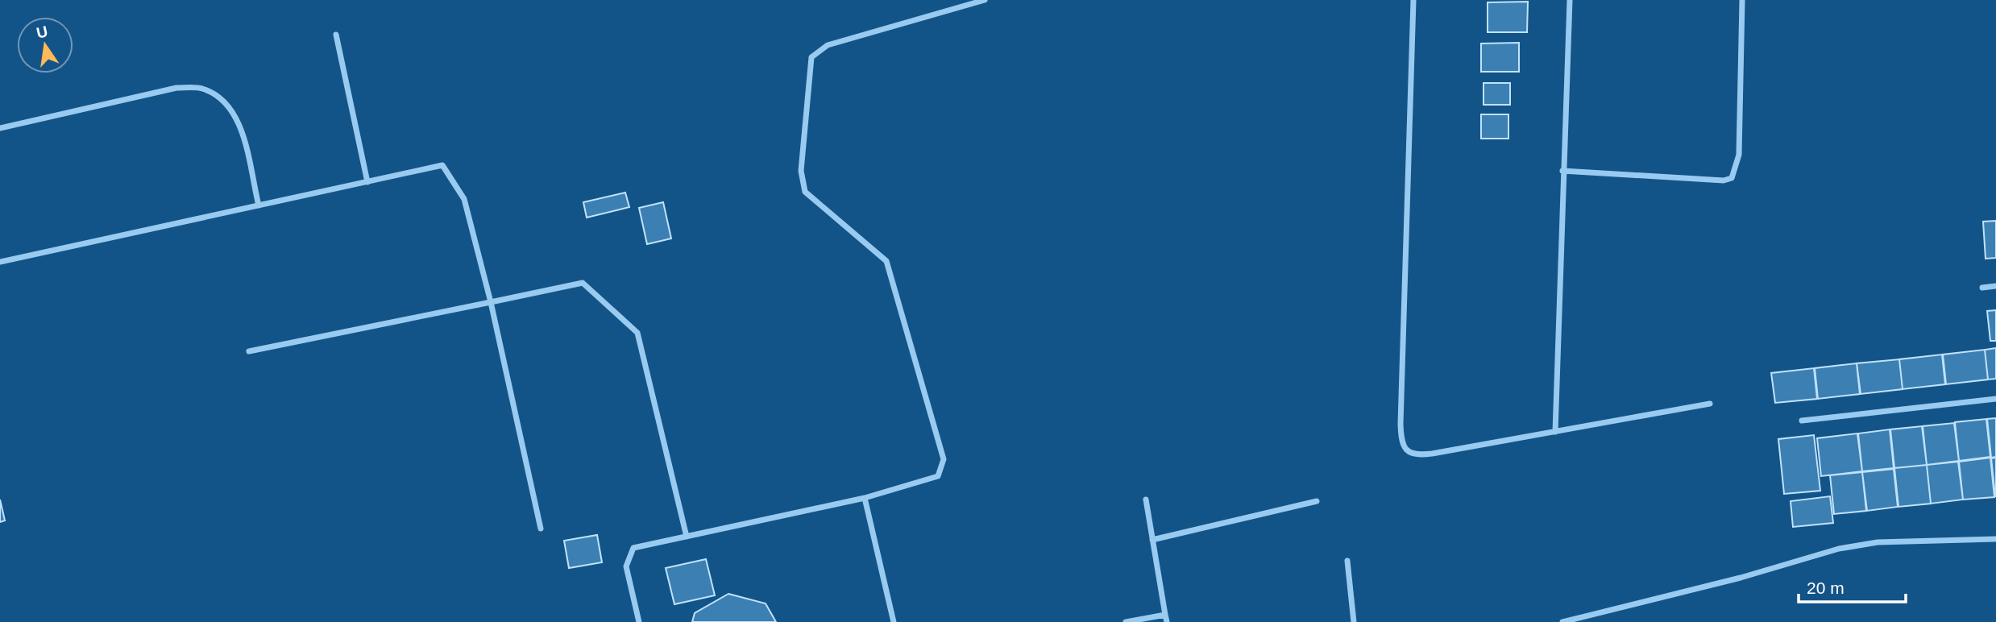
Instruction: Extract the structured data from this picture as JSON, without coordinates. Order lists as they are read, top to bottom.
{
  "scale_bar": "20 m",
  "north": "top"
}
